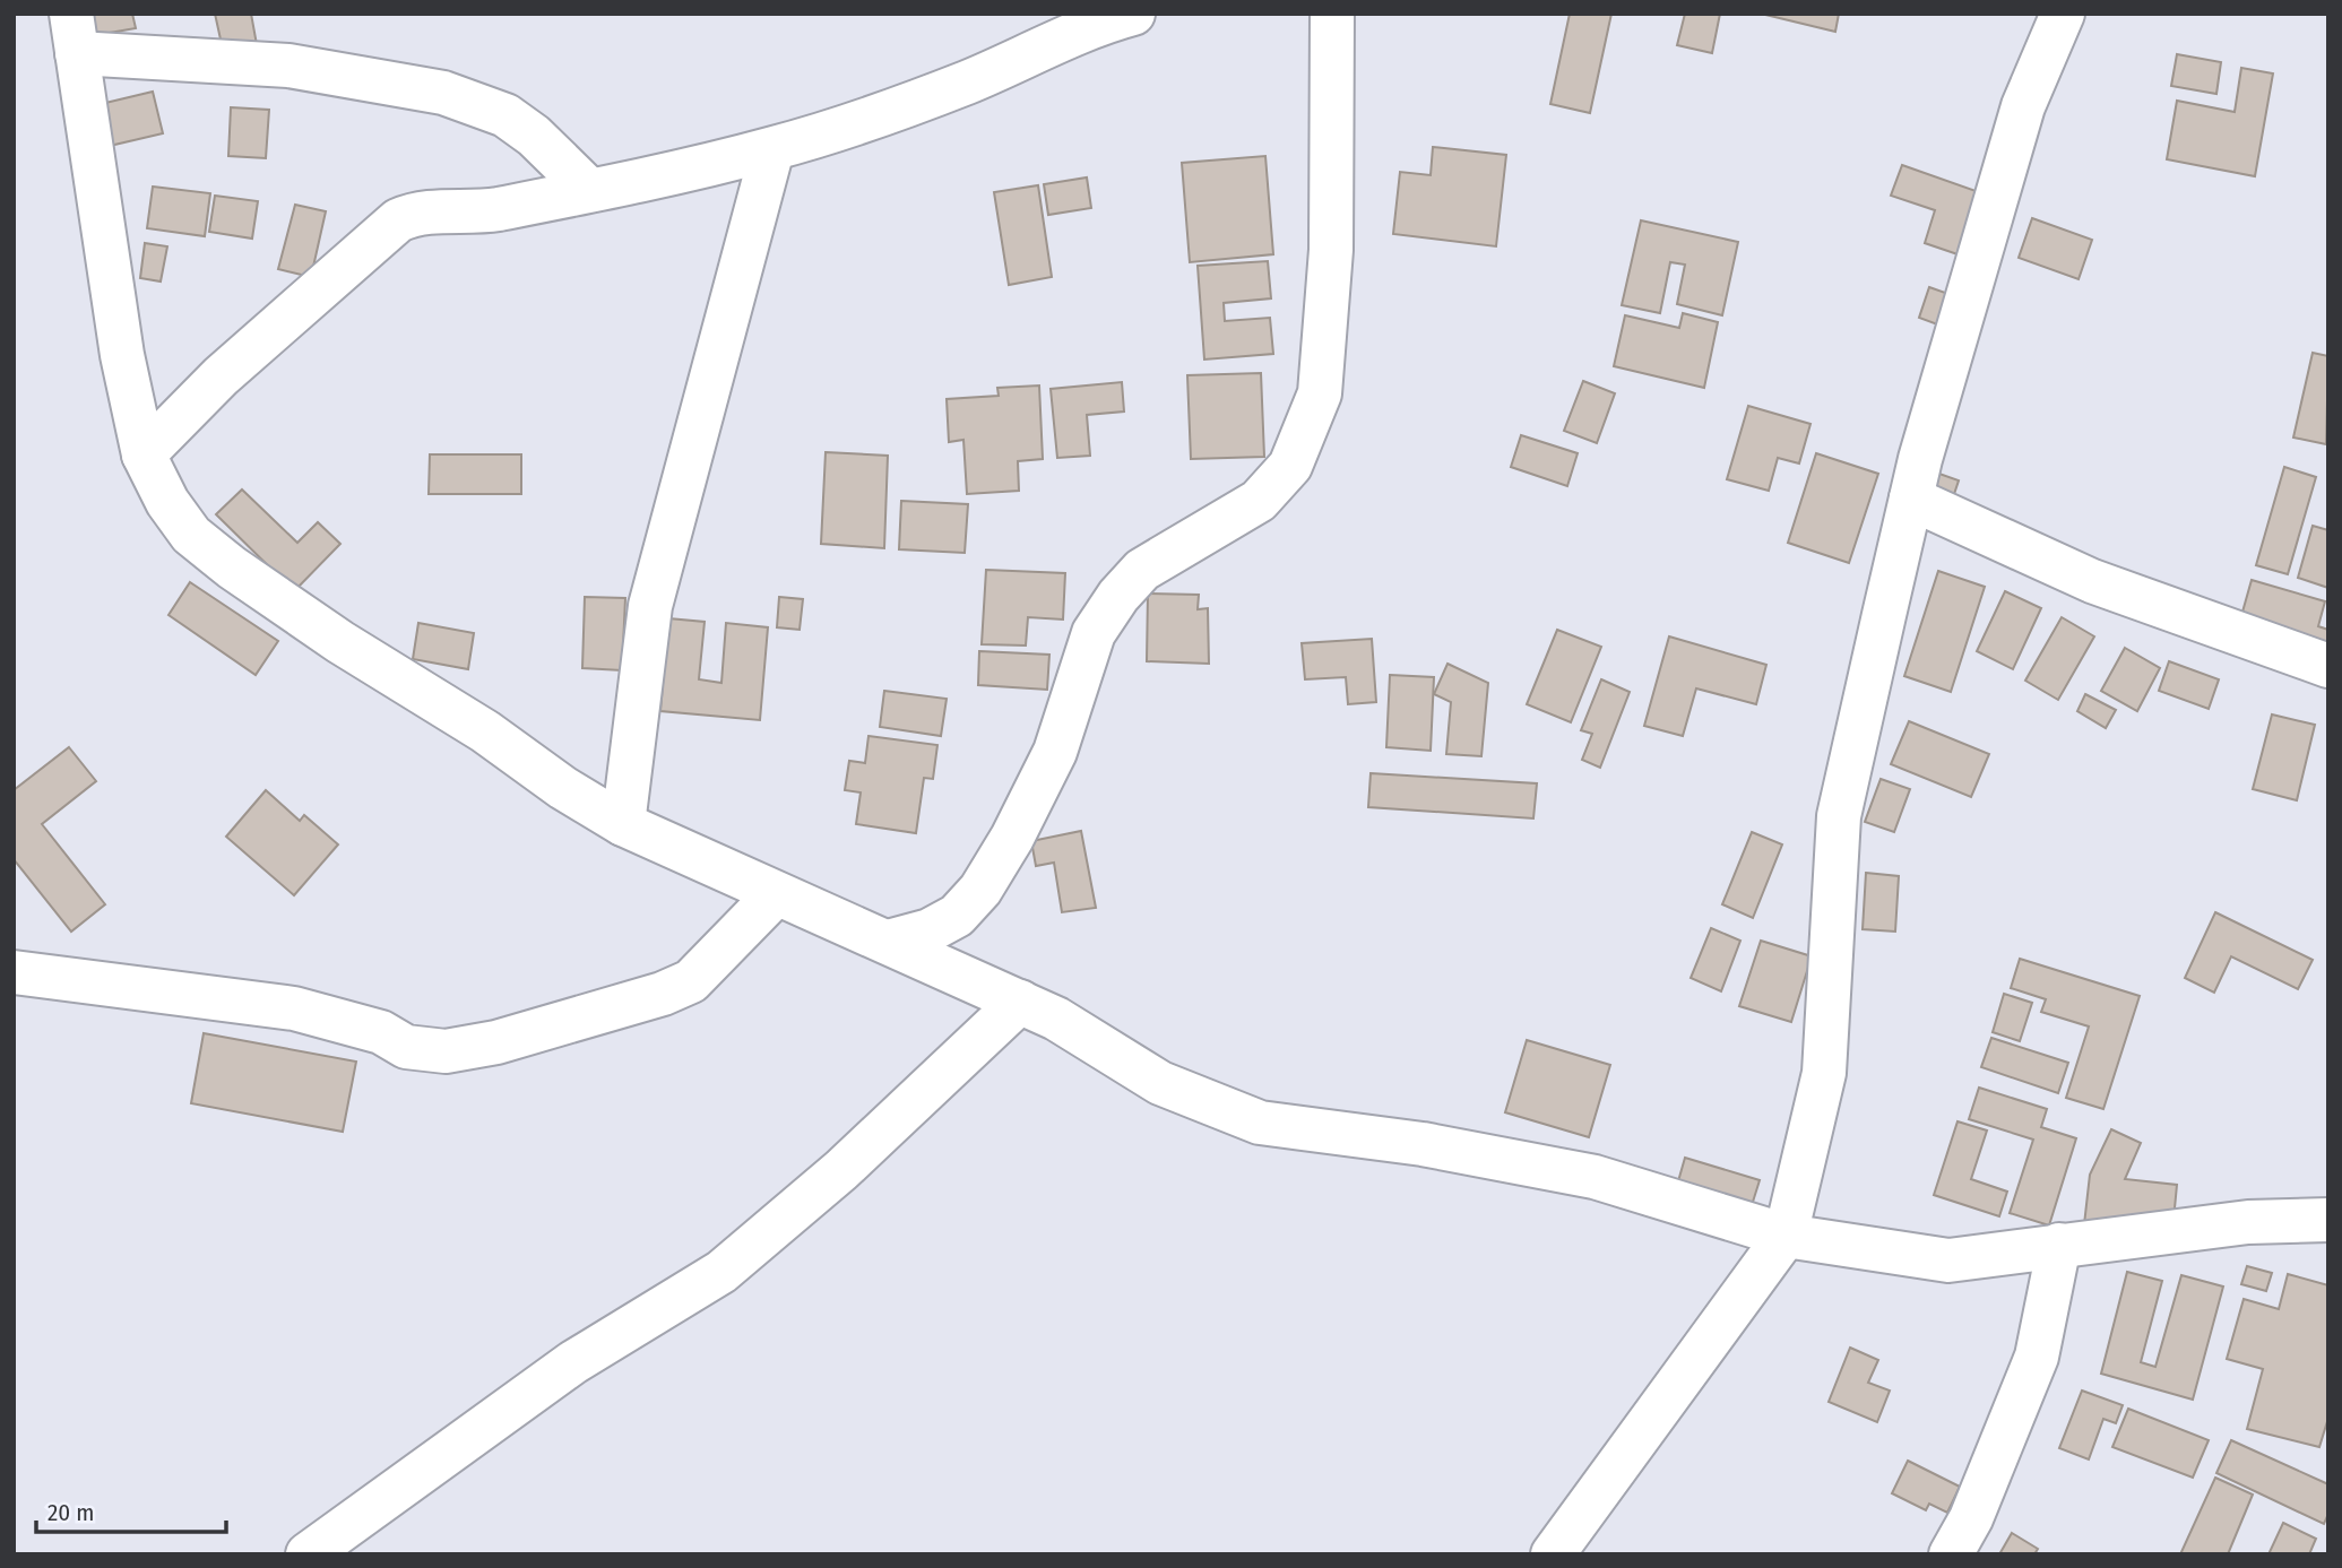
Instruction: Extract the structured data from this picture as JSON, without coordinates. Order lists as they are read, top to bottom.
{
  "scale_bar": "20 m"
}
